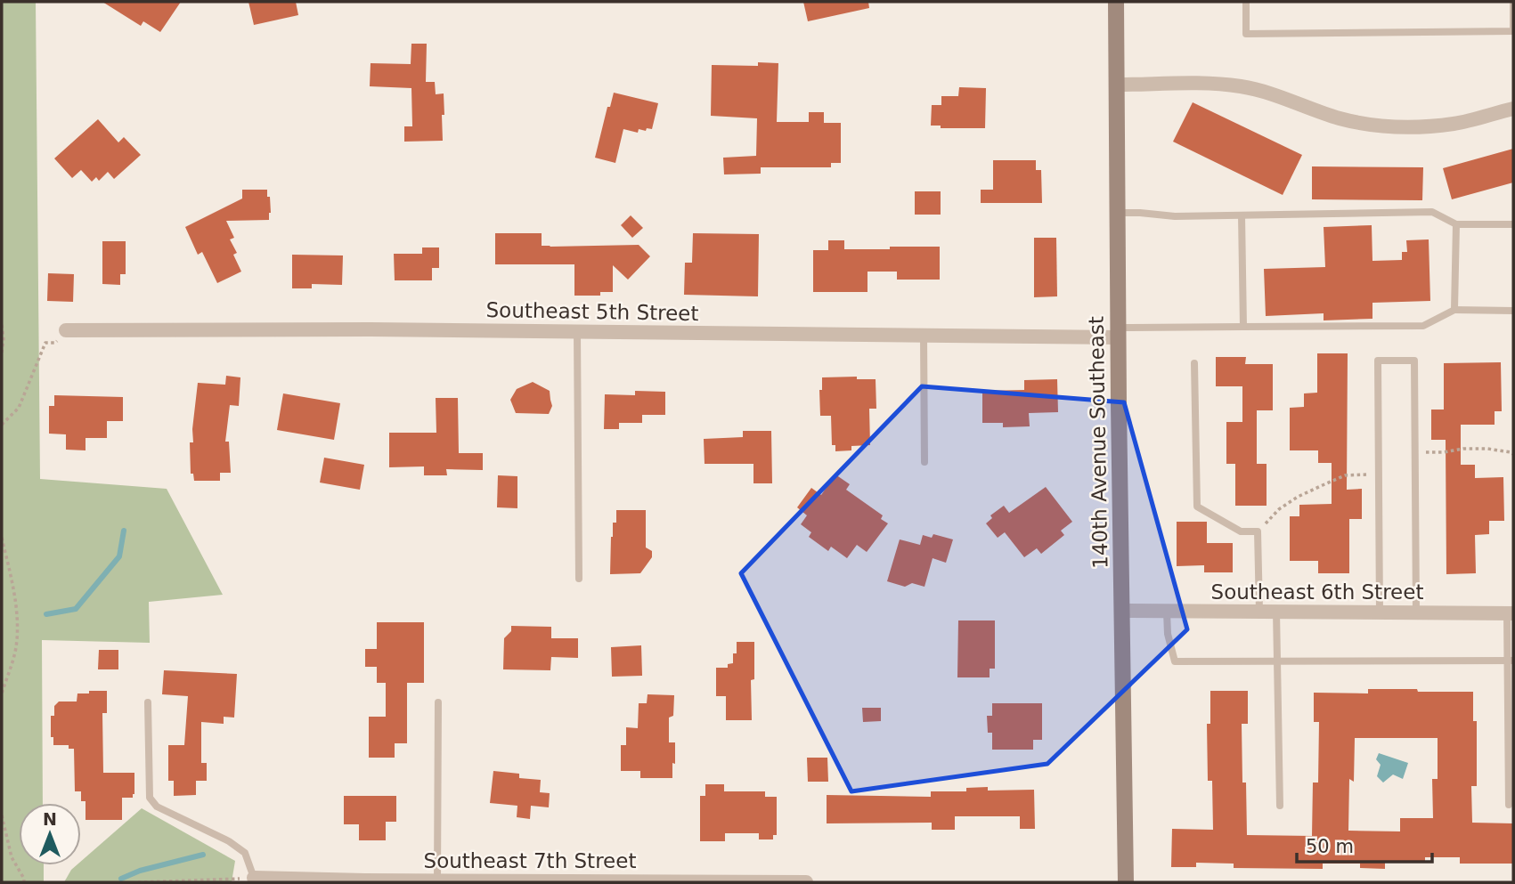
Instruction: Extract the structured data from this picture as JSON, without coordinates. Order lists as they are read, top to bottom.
{
  "streets": {
    "street": [
      "Southeast 5th Street",
      "140th Avenue Southeast",
      "Southeast 6th Street",
      "Southeast 7th Street"
    ]
  },
  "crossings": [
    ["Southeast 5th Street", "140th Avenue Southeast"],
    ["140th Avenue Southeast", "Southeast 6th Street"]
  ],
  "scale_bar": "50 m",
  "north": "top"
}
